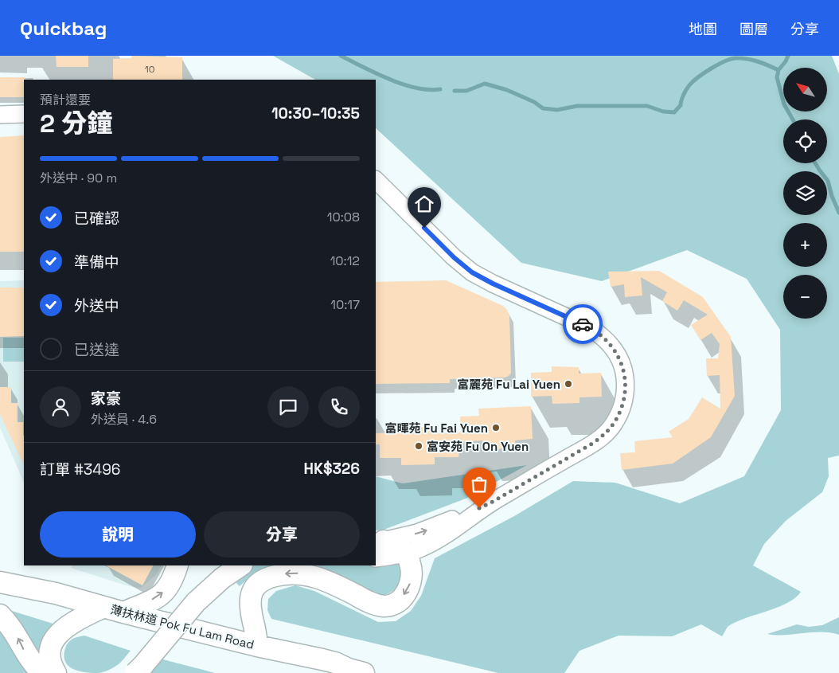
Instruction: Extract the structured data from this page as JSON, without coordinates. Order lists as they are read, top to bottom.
{
  "streets": {
    "main road": ["薄扶林道 Pok Fu Lam Road"]
  },
  "places": ["富麗苑 Fu Lai Yuen", "富暉苑 Fu Fai Yuen", "富安苑 Fu On Yuen"],
  "house_numbers": ["10"],
  "north": "top left",
  "page": {
    "header": "Quickbag",
    "nav": ["地圖", "圖層", "分享"],
    "map_buttons": ["+", "−"],
    "heading": ["2 分鐘", "預計還要", "10:30–10:35"],
    "panel": [
      "家豪",
      "外送員 · 4.6",
      "訂單 #3496",
      "HK$326"
    ],
    "bar": "外送中 · 90 m",
    "list": [
      ["已確認", "10:08"],
      ["準備中", "10:12"],
      ["外送中", "10:17"],
      "已送達"
    ],
    "buttons": ["說明", "分享"]
  }
}
